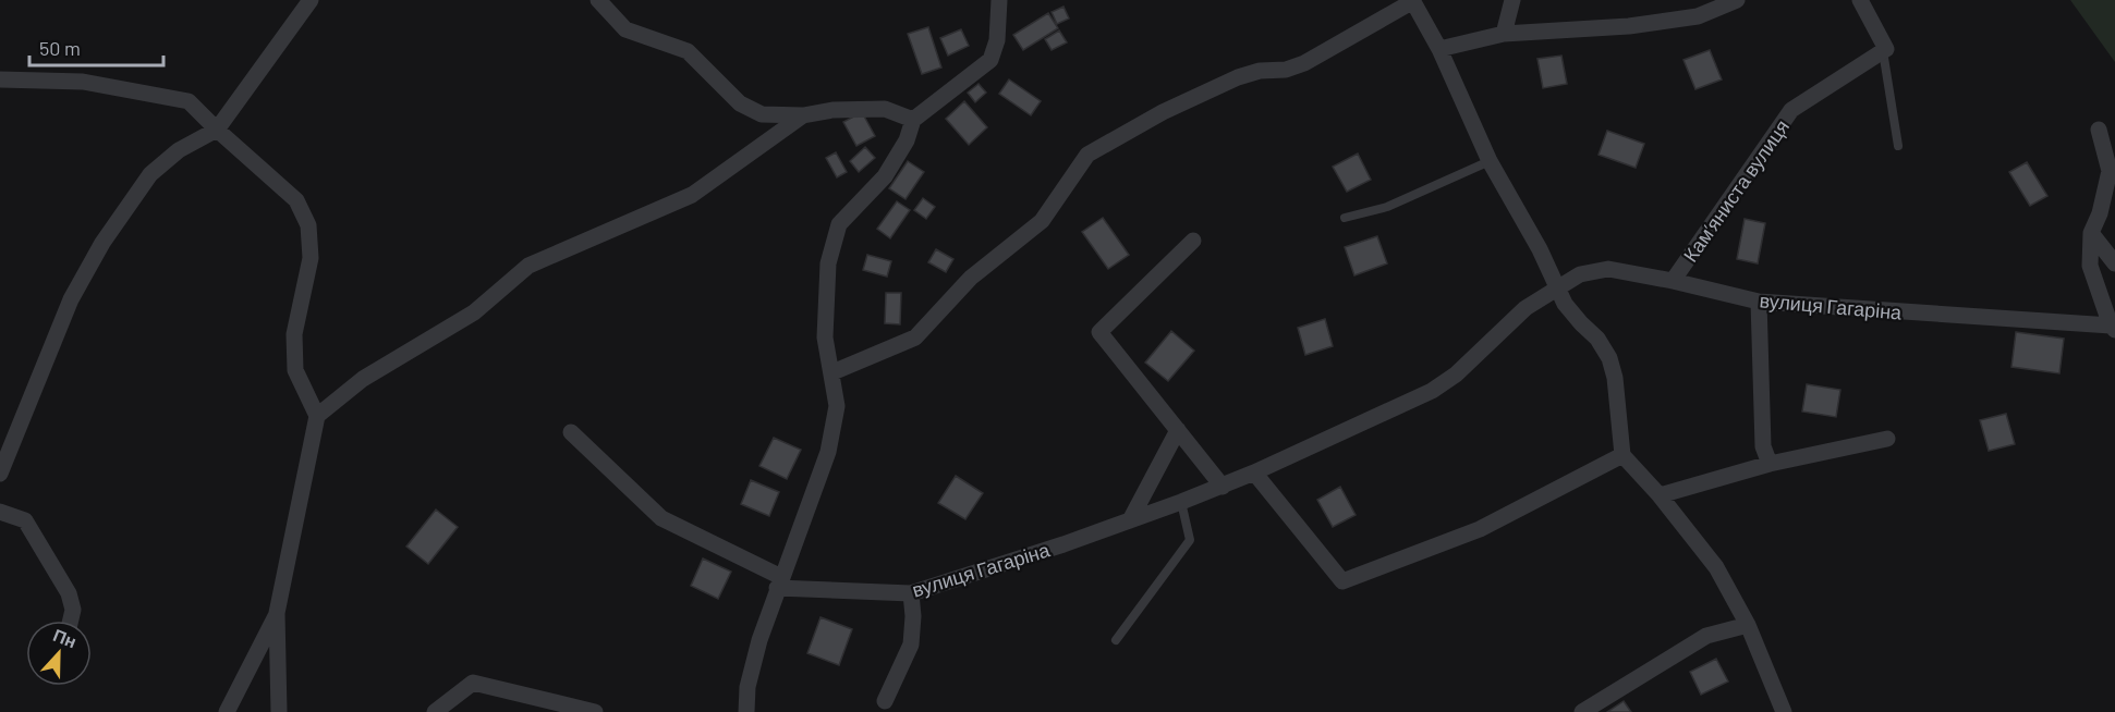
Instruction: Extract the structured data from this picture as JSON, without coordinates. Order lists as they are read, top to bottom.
{
  "streets": {
    "street": ["Камʼяниста вулиця", "вулиця Гагаріна"]
  },
  "crossings": [
    ["Камʼяниста вулиця", "вулиця Гагаріна"]
  ],
  "scale_bar": "50 m",
  "north": "top"
}
